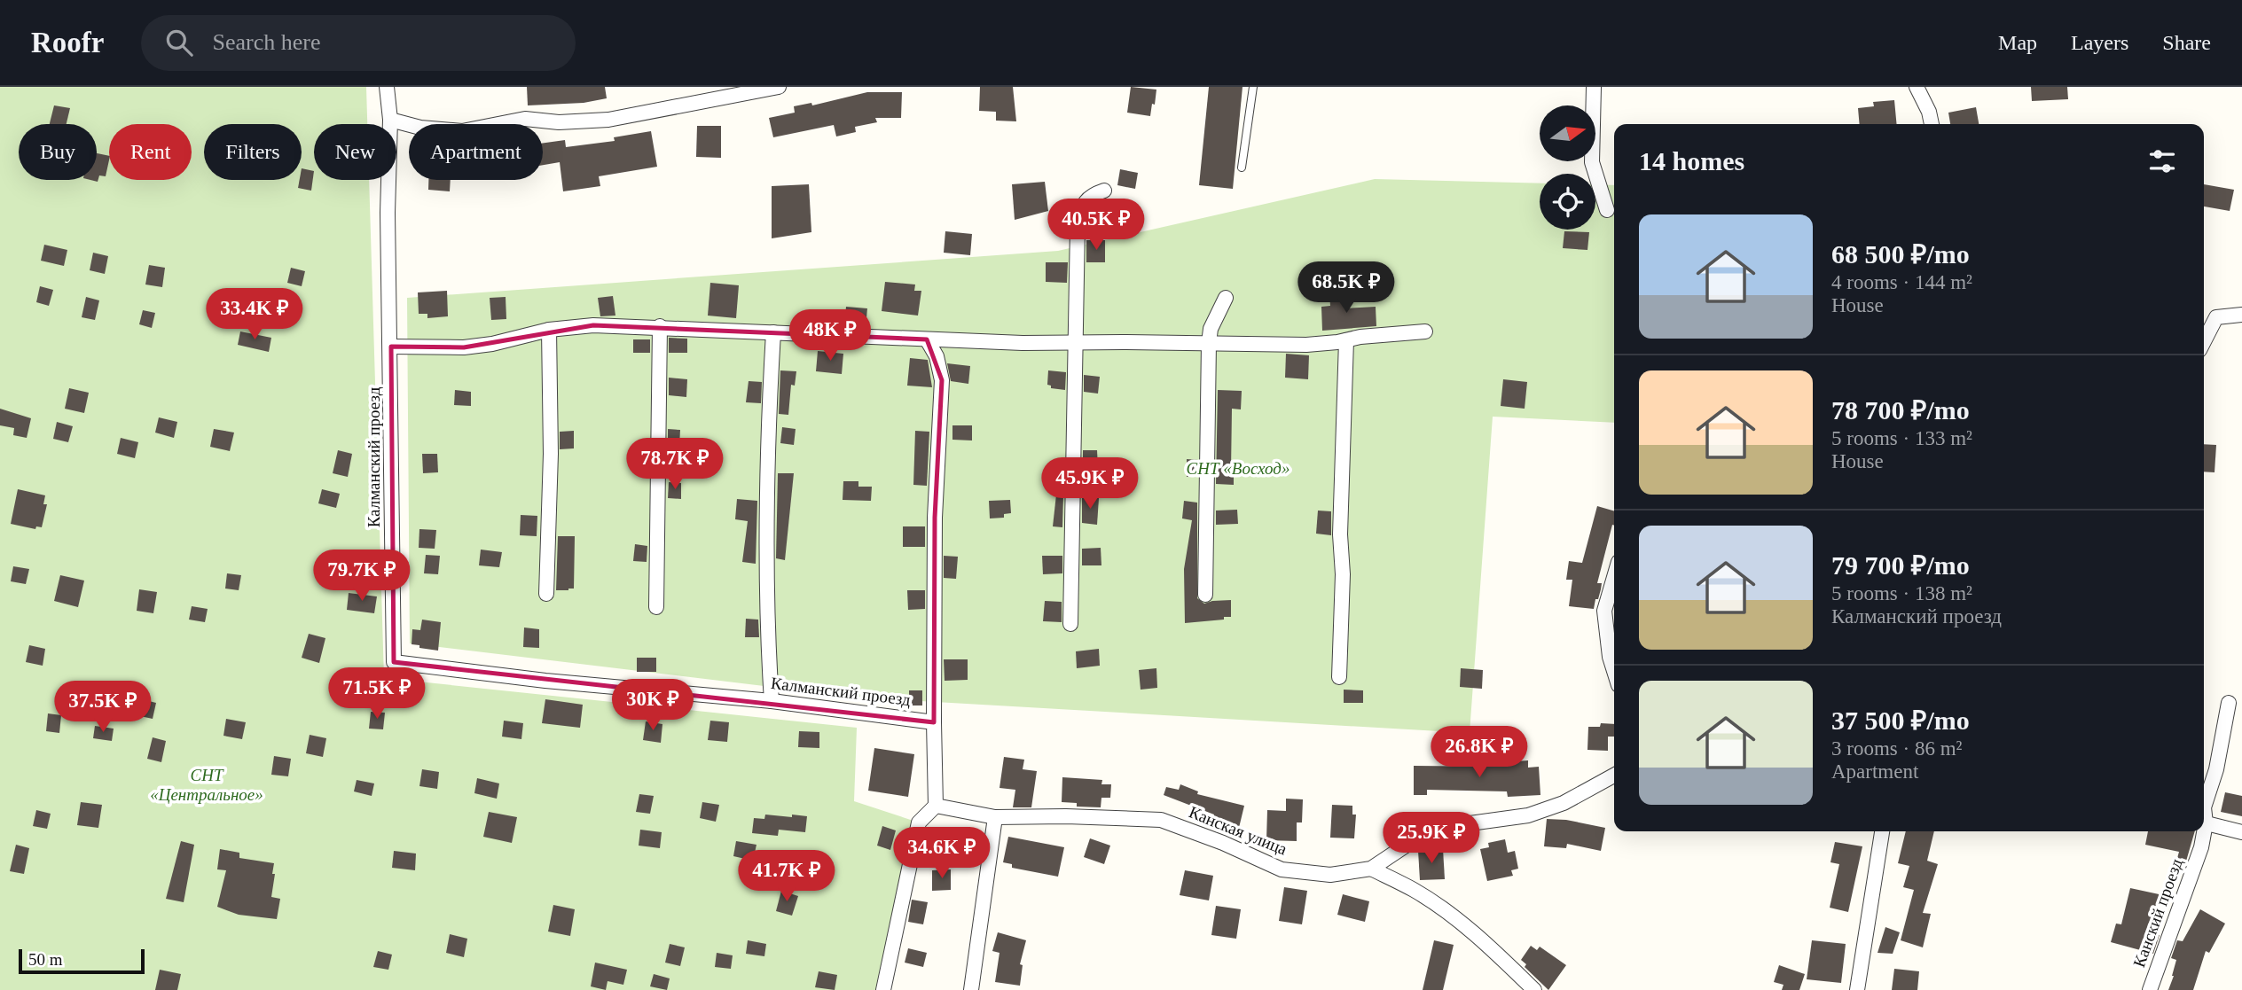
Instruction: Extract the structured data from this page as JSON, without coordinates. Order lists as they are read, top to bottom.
{
  "streets": {
    "street": ["Калманский проезд", "Канская улица", "Канский проезд"]
  },
  "parks": ["СНТ «Восход»", "СНТ «Центральное»"],
  "scale_bar": "50 m",
  "north": "right",
  "page": {
    "header": "Roofr",
    "search": "Search here",
    "nav": ["Map", "Layers", "Share"],
    "chip": [
      "Buy",
      "Rent",
      "Filters",
      "New",
      "Apartment"
    ],
    "heading": "14 homes",
    "price": [
      "40.5K ₽",
      "68.5K ₽",
      "33.4K ₽",
      "48K ₽",
      "78.7K ₽",
      "45.9K ₽",
      "79.7K ₽",
      "71.5K ₽",
      "30K ₽",
      "37.5K ₽",
      "26.8K ₽",
      "25.9K ₽",
      "34.6K ₽",
      "41.7K ₽"
    ],
    "list": [
      {
        "name": "68 500 ₽/mo",
        "note": "4 rooms · 144 m² · House"
      },
      {
        "name": "78 700 ₽/mo",
        "note": "5 rooms · 133 m² · House"
      },
      {
        "name": "79 700 ₽/mo",
        "note": "5 rooms · 138 m² · Калманский проезд"
      },
      {
        "name": "37 500 ₽/mo",
        "note": "3 rooms · 86 m² · Apartment"
      }
    ],
    "scale": "50 m"
  }
}
